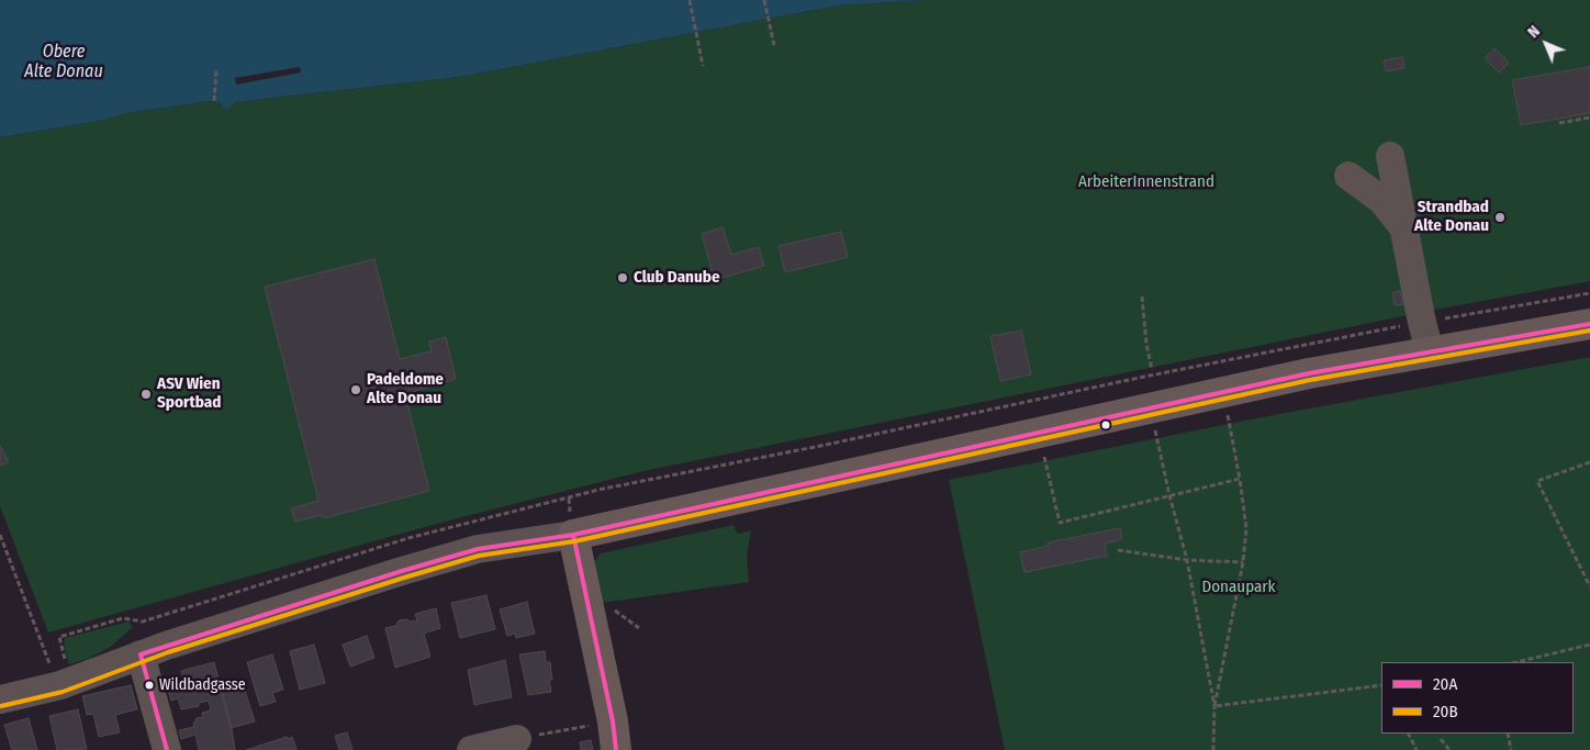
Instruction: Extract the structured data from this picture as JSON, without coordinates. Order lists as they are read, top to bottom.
{
  "water": ["Obere Alte Donau"],
  "parks": ["ArbeiterInnenstrand", "Donaupark"],
  "places": [
    "Strandbad Alte Donau",
    "Club Danube",
    "Padeldome Alte Donau",
    "ASV Wien Sportbad",
    "Wildbadgasse"
  ],
  "lines": ["transit line 20A", "transit line 20B"],
  "legend": ["20A", "20B"],
  "north": "top left"
}
